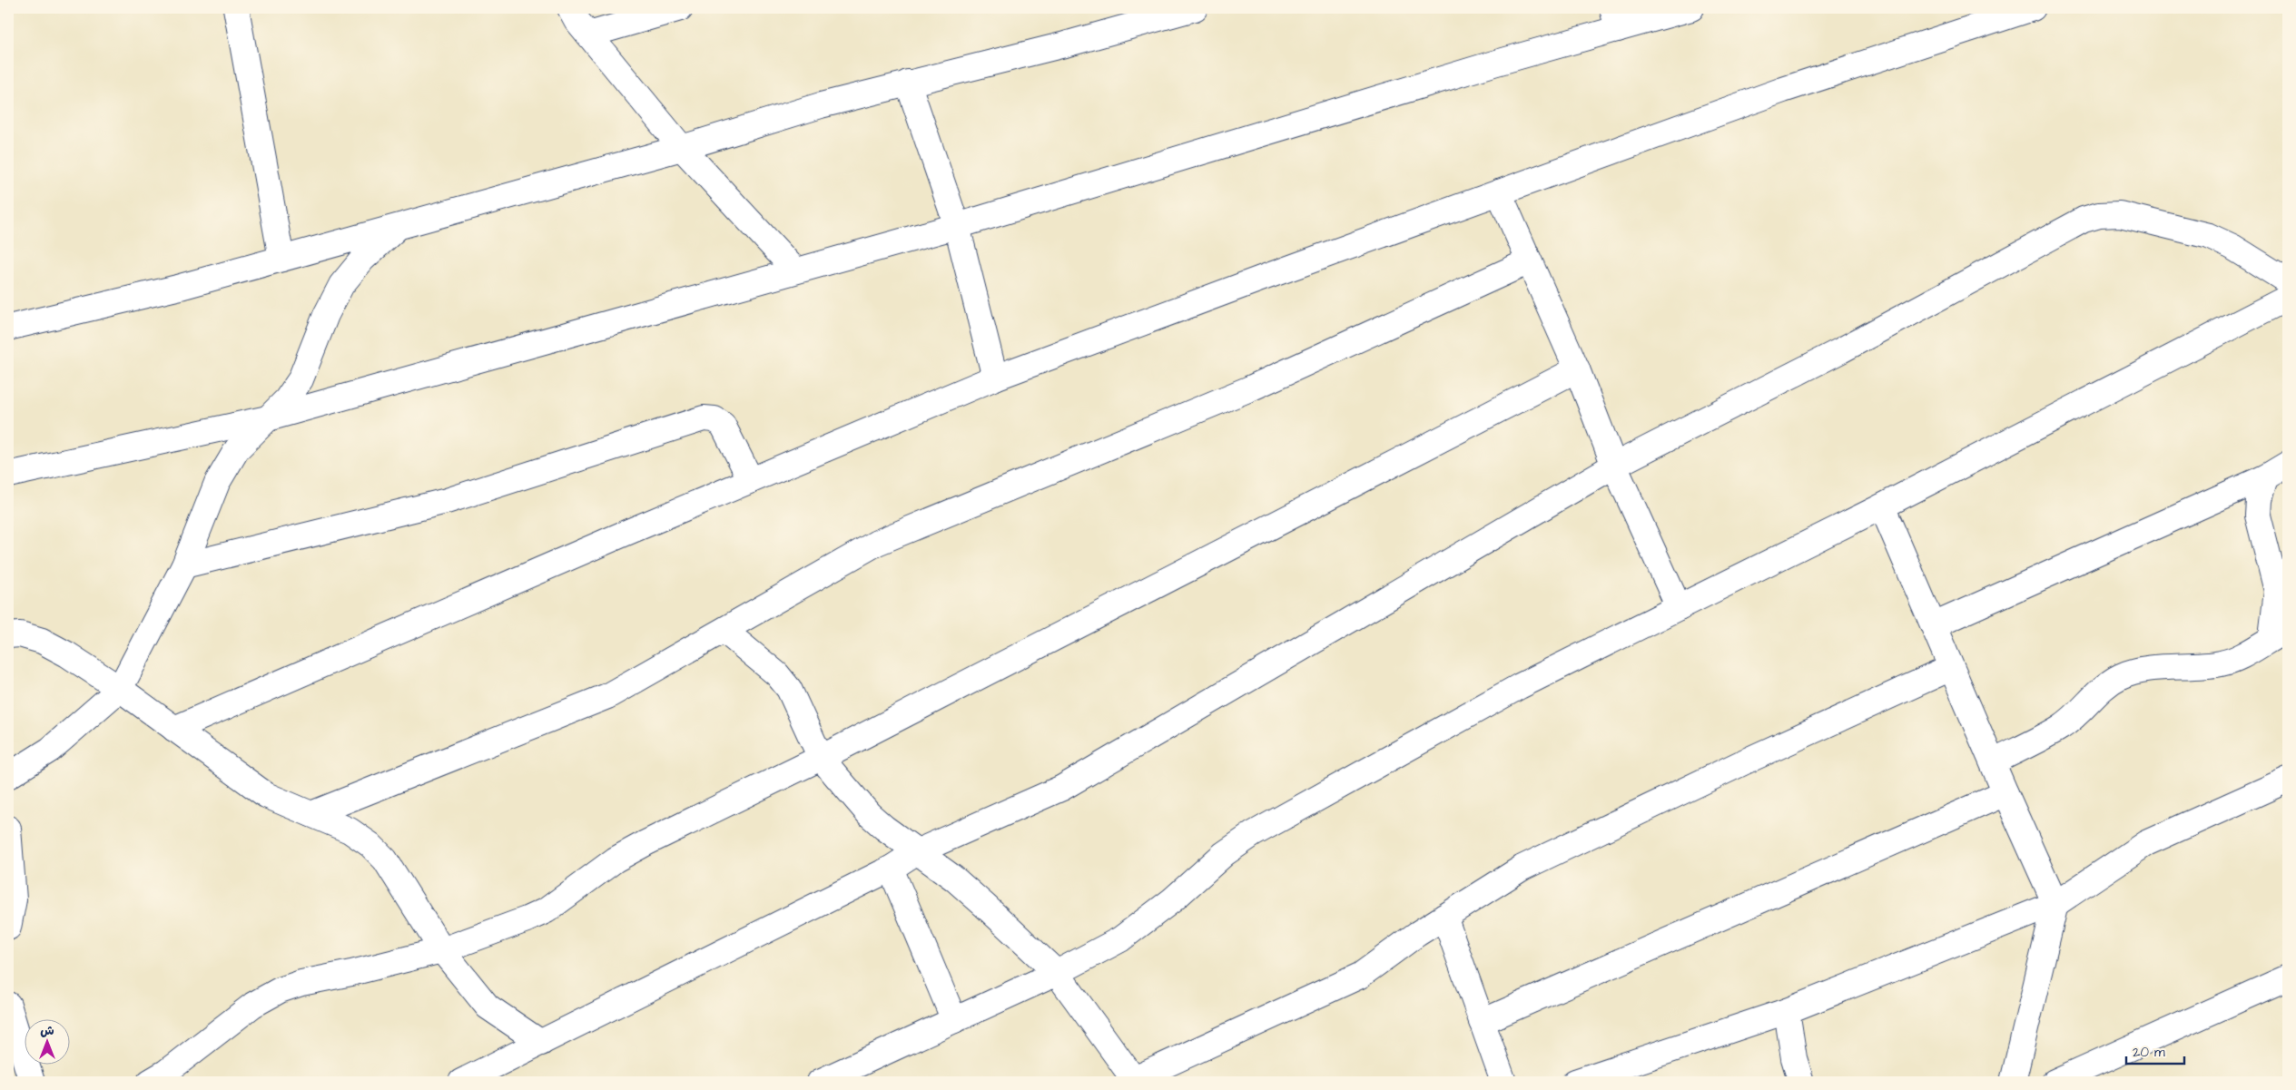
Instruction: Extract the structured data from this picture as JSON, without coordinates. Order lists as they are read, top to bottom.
{
  "scale_bar": "20 m",
  "north": "top"
}
